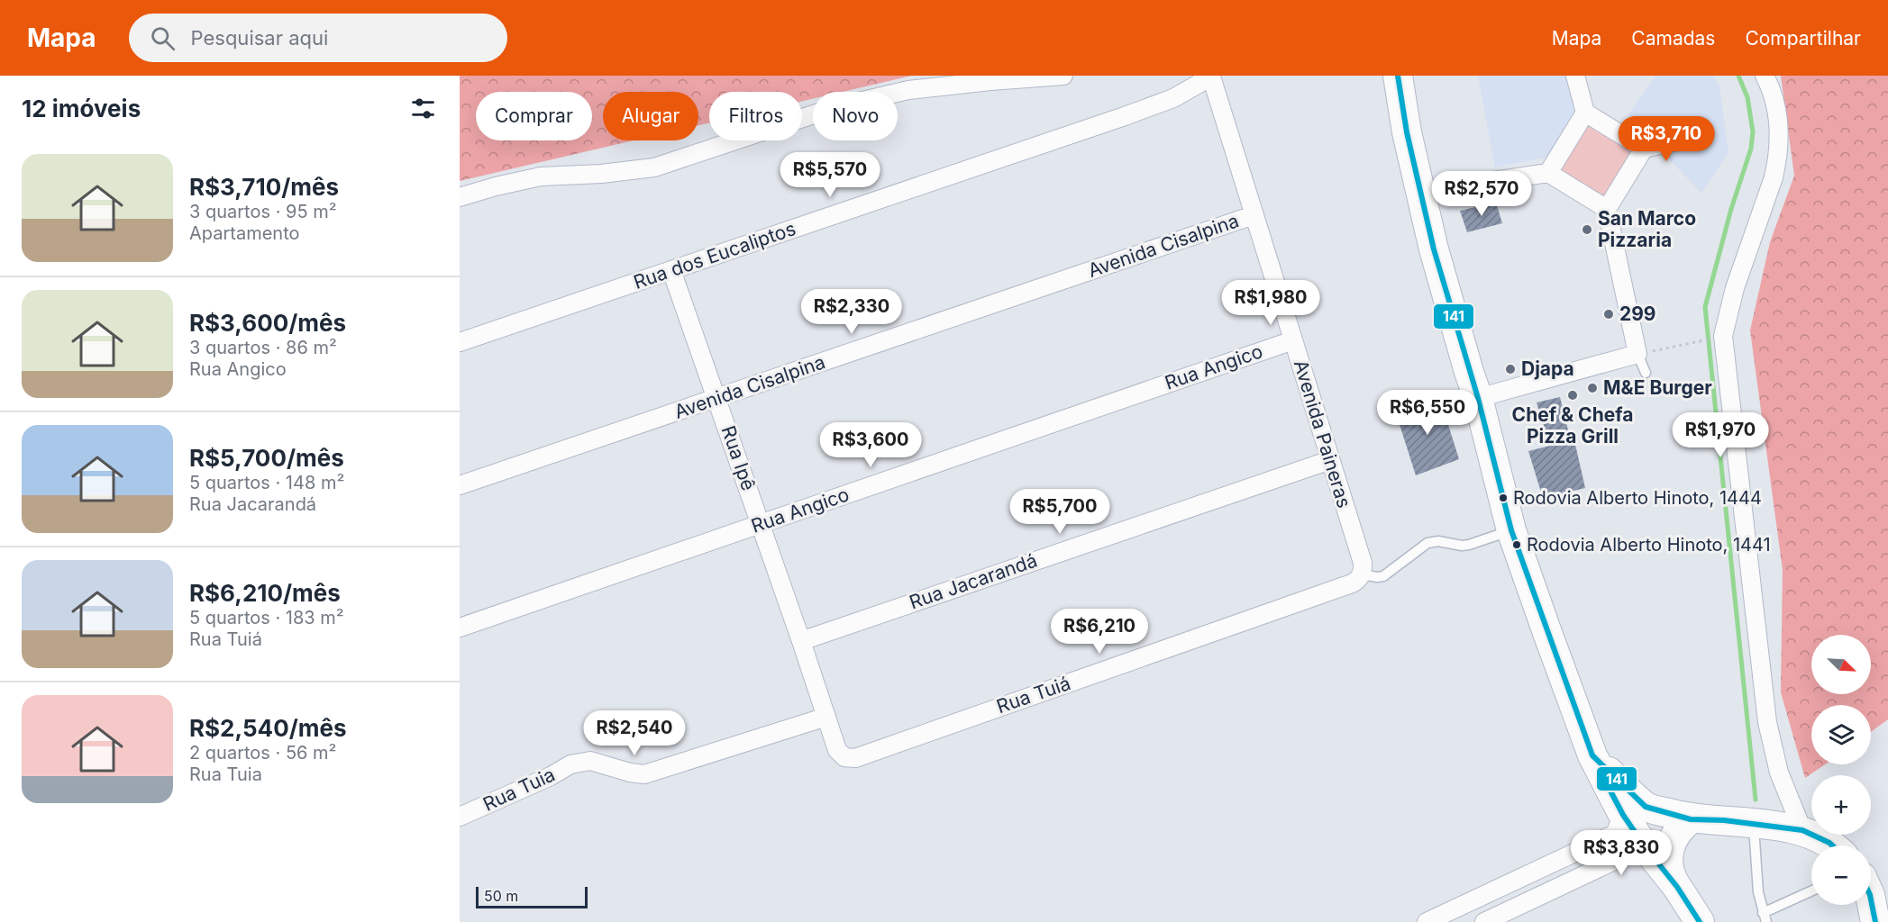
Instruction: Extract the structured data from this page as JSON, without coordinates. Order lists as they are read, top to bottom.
{
  "streets": {
    "street": [
      "Avenida Cisalpina",
      "Rua dos Eucaliptos",
      "Rua Angico",
      "Avenida Paineras",
      "Rua Ipê",
      "Rua Jacarandá",
      "Rua Tuiá",
      "Rua Tuia"
    ]
  },
  "crossings": [
    ["Avenida Cisalpina", "Avenida Paineras"],
    ["Avenida Cisalpina", "Rua Ipê"],
    ["Rua dos Eucaliptos", "Avenida Paineras"],
    ["Rua dos Eucaliptos", "Rua Ipê"],
    ["Rua Angico", "Avenida Paineras"],
    ["Rua Angico", "Rua Ipê"],
    ["Avenida Paineras", "Rua Jacarandá"],
    ["Avenida Paineras", "Rua Tuiá"],
    ["Rua Ipê", "Rua Jacarandá"],
    ["Rua Ipê", "Rua Tuiá"],
    ["Rua Ipê", "Rua Tuia"]
  ],
  "places": [
    "San Marco Pizzaria",
    "299",
    "Djapa",
    "M&E Burger",
    "Chef & Chefa Pizza Grill",
    "Rodovia Alberto Hinoto, 1444",
    "Rodovia Alberto Hinoto, 1441"
  ],
  "lines": ["transit line 141"],
  "scale_bar": "50 m",
  "north": "bottom right",
  "page": {
    "header": "Mapa",
    "search": "Pesquisar aqui",
    "nav": ["Mapa", "Camadas", "Compartilhar"],
    "heading": "12 imóveis",
    "chip": [
      "Comprar",
      "Alugar",
      "Filtros",
      "Novo"
    ],
    "price": [
      "R$3,710",
      "R$5,570",
      "R$2,570",
      "R$1,980",
      "R$2,330",
      "R$6,550",
      "R$1,970",
      "R$3,600",
      "R$5,700",
      "R$6,210",
      "R$2,540",
      "R$3,830"
    ],
    "list": [
      {
        "name": "R$3,710/mês",
        "note": "3 quartos · 95 m² · Apartamento"
      },
      {
        "name": "R$3,600/mês",
        "note": "3 quartos · 86 m² · Rua Angico"
      },
      {
        "name": "R$5,700/mês",
        "note": "5 quartos · 148 m² · Rua Jacarandá"
      },
      {
        "name": "R$6,210/mês",
        "note": "5 quartos · 183 m² · Rua Tuiá"
      },
      {
        "name": "R$2,540/mês",
        "note": "2 quartos · 56 m² · Rua Tuia"
      }
    ],
    "map_buttons": ["+", "−"],
    "scale": "50 m"
  }
}
